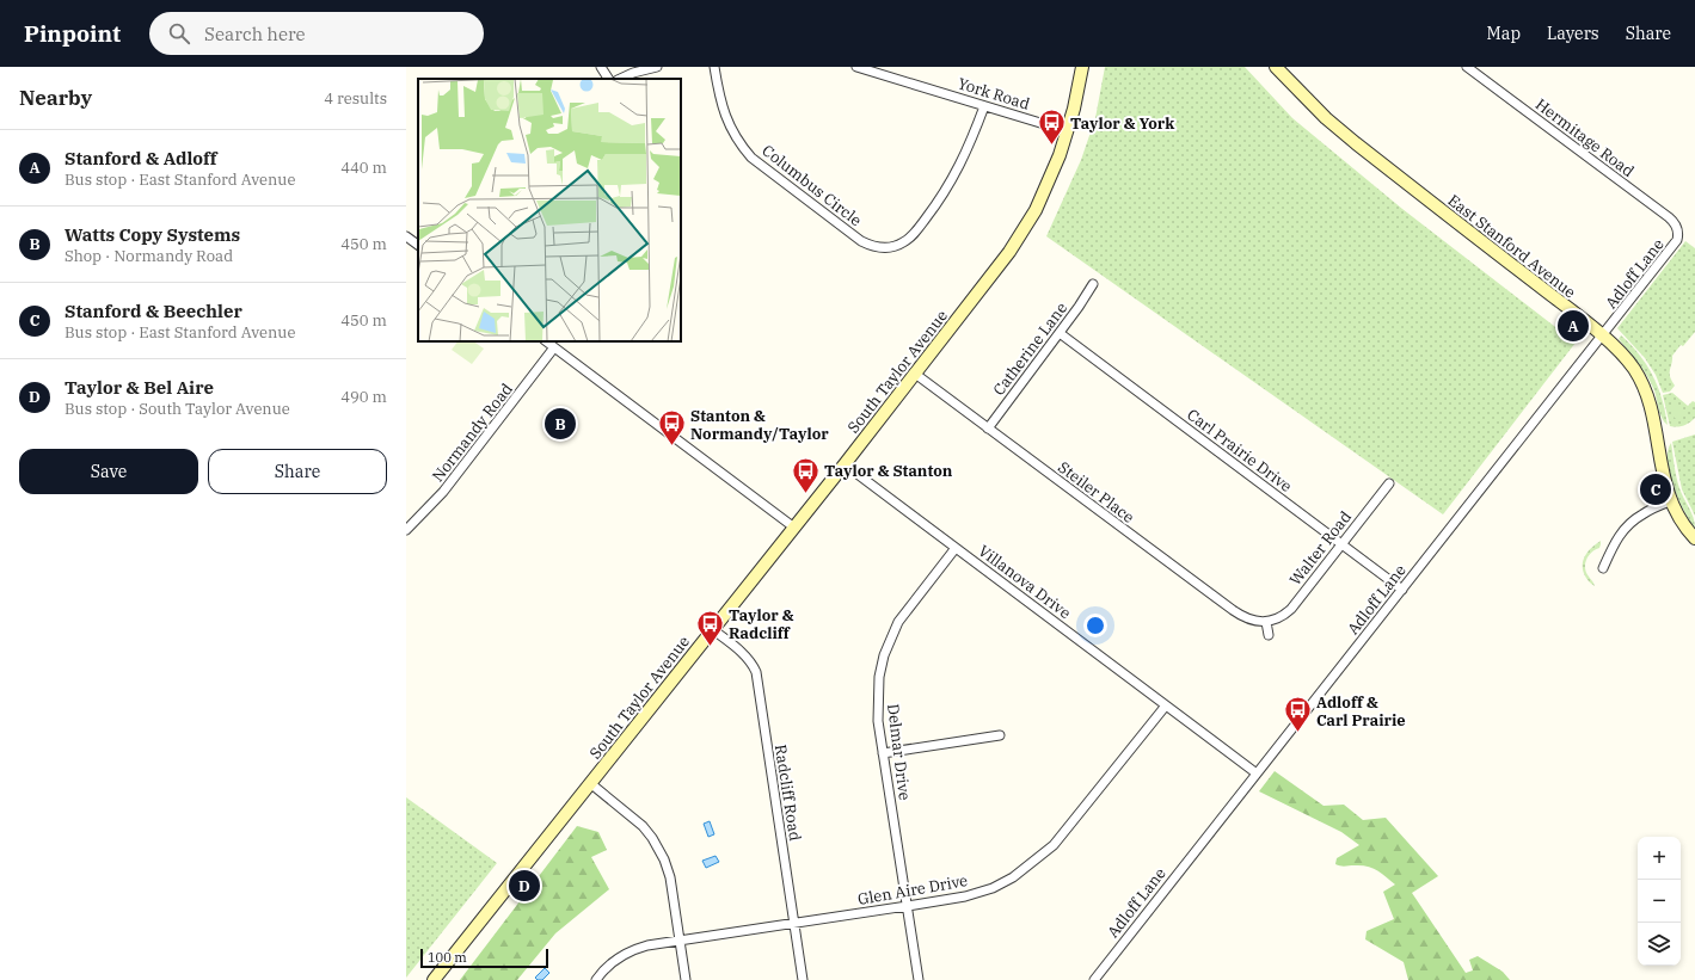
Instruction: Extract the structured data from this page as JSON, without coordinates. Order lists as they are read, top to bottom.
{
  "streets": {
    "street": [
      "York Road",
      "Hermitage Road",
      "Columbus Circle",
      "East Stanford Avenue",
      "Adloff Lane",
      "Catherine Lane",
      "South Taylor Avenue",
      "Normandy Road",
      "Carl Prairie Drive",
      "Steiler Place",
      "Walter Road",
      "Villanova Drive",
      "Delmar Drive",
      "Radcliff Road",
      "Glen Aire Drive"
    ]
  },
  "crossings": [
    ["York Road", "Columbus Circle"],
    ["York Road", "South Taylor Avenue"],
    ["Hermitage Road", "Adloff Lane"],
    ["East Stanford Avenue", "Adloff Lane"],
    ["Adloff Lane", "Carl Prairie Drive"],
    ["Adloff Lane", "Villanova Drive"],
    ["Catherine Lane", "Carl Prairie Drive"],
    ["Catherine Lane", "Steiler Place"],
    ["South Taylor Avenue", "Steiler Place"],
    ["South Taylor Avenue", "Villanova Drive"],
    ["South Taylor Avenue", "Radcliff Road"],
    ["Carl Prairie Drive", "Walter Road"],
    ["Steiler Place", "Walter Road"],
    ["Villanova Drive", "Delmar Drive"],
    ["Villanova Drive", "Glen Aire Drive"],
    ["Delmar Drive", "Glen Aire Drive"],
    ["Radcliff Road", "Glen Aire Drive"]
  ],
  "places": {
    "bus stop": [
      "Taylor & York",
      "Stanton & Normandy/Taylor",
      "Taylor & Stanton",
      "Taylor & Radcliff",
      "Adloff & Carl Prairie"
    ]
  },
  "scale_bar": "100 m",
  "page": {
    "header": "Pinpoint",
    "search": "Search here",
    "nav": ["Map", "Layers", "Share"],
    "heading": ["Nearby", "4 results"],
    "list": [
      {
        "mark": "A",
        "name": "Stanford & Adloff",
        "note": "Bus stop · East Stanford Avenue",
        "value": "440 m"
      },
      {
        "mark": "B",
        "name": "Watts Copy Systems",
        "note": "Shop · Normandy Road",
        "value": "450 m"
      },
      {
        "mark": "C",
        "name": "Stanford & Beechler",
        "note": "Bus stop · East Stanford Avenue",
        "value": "450 m"
      },
      {
        "mark": "D",
        "name": "Taylor & Bel Aire",
        "note": "Bus stop · South Taylor Avenue",
        "value": "490 m"
      }
    ],
    "pins": [
      "A",
      "B",
      "C",
      "D"
    ],
    "buttons": ["Save", "Share"],
    "map_buttons": ["+", "−"],
    "scale": "100 m"
  }
}
